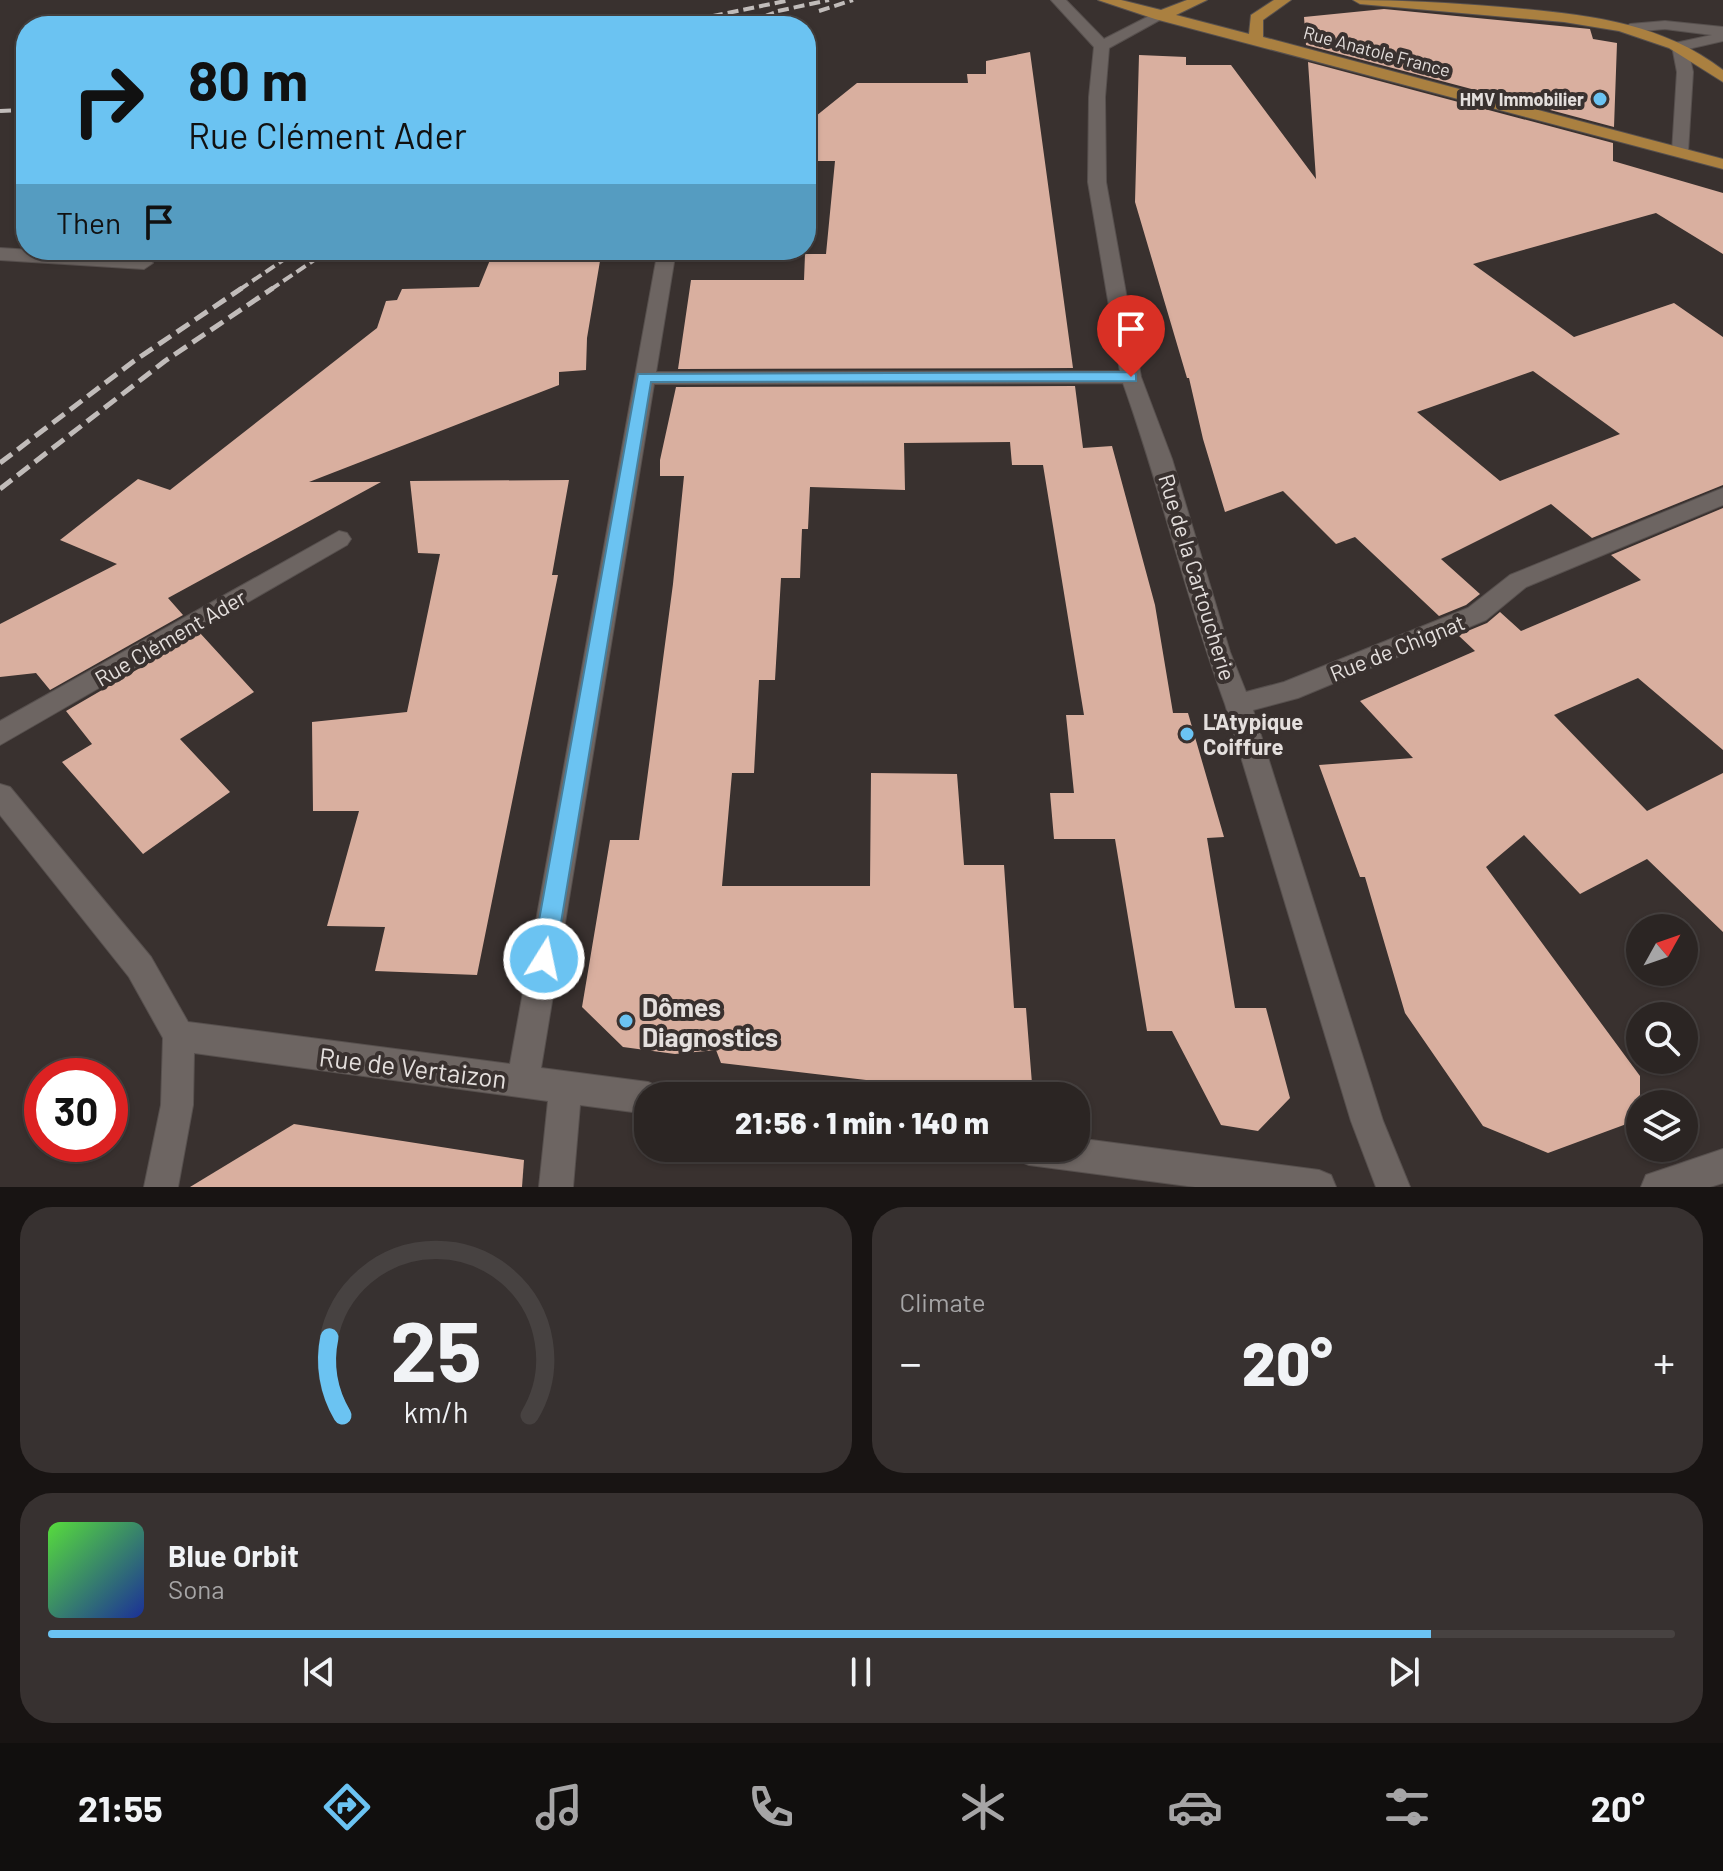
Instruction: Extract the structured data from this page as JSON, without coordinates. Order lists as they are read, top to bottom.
{
  "streets": {
    "main road": ["Rue Anatole France"],
    "street": [
      "Rue de la Cartoucherie",
      "Rue Clément Ader",
      "Rue de Chignat",
      "Rue de Vertaizon"
    ]
  },
  "crossings": [
    ["Rue de la Cartoucherie", "Rue de Chignat"]
  ],
  "places": ["HMV Immobilier", "L'Atypique Coiffure", "Dômes Diagnostics"],
  "north": "top right",
  "page": {
    "turn": ["80 m", "Rue Clément Ader"],
    "then": "Then",
    "limit": "30",
    "trip": "21:56 · 1 min · 140 m",
    "tile": "Climate",
    "heat": ["−", "20°", "+"],
    "song": ["Blue Orbit", "Sona"],
    "tabs": ["21:55", "20°"],
    "gauge": ["25", "km/h"]
  }
}
